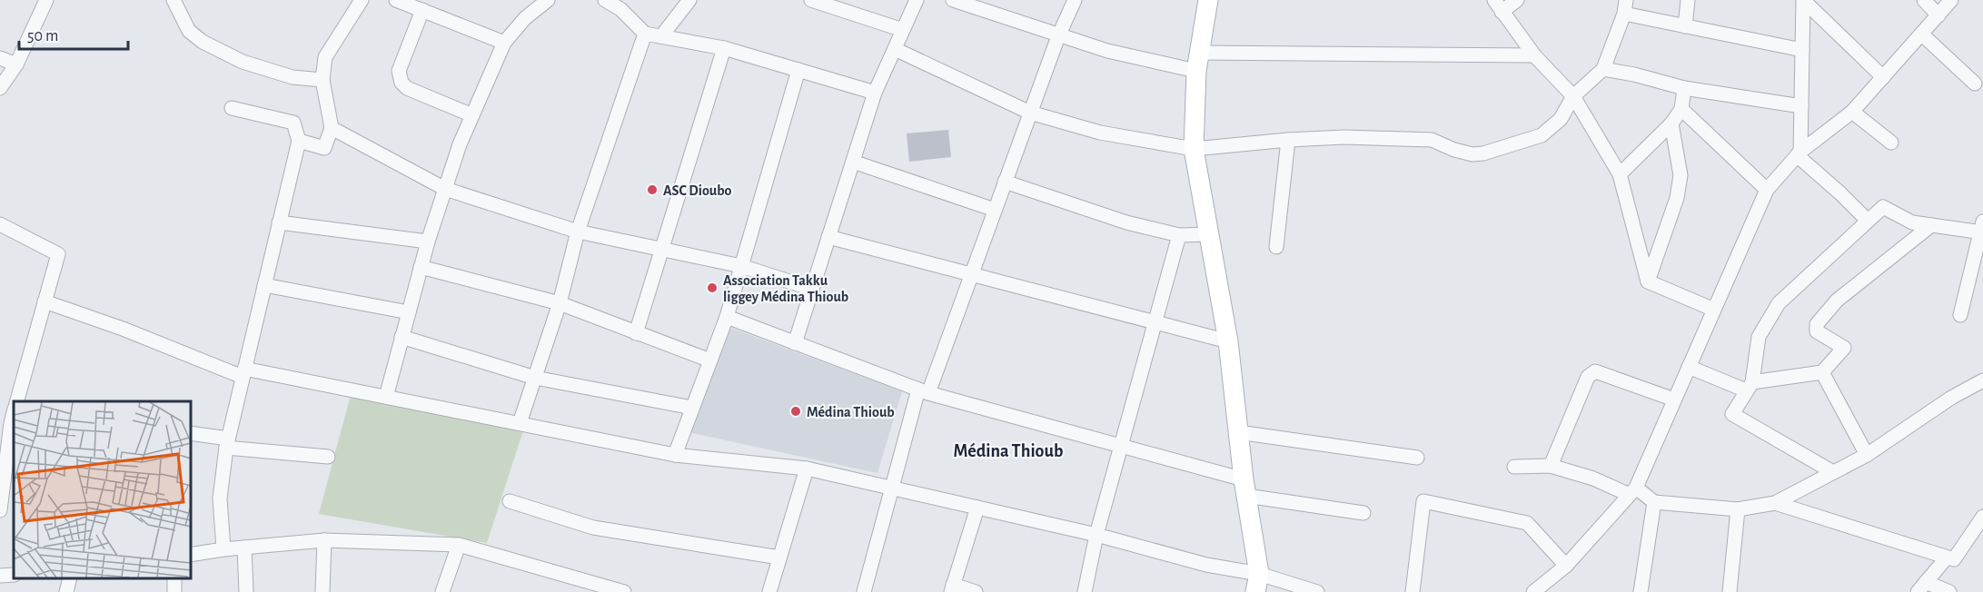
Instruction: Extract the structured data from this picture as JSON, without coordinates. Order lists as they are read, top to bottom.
{
  "districts": ["Médina Thioub"],
  "places": ["ASC Dioubo", "Association Takku liggey Médina Thioub", "Médina Thioub"],
  "scale_bar": "50 m"
}
